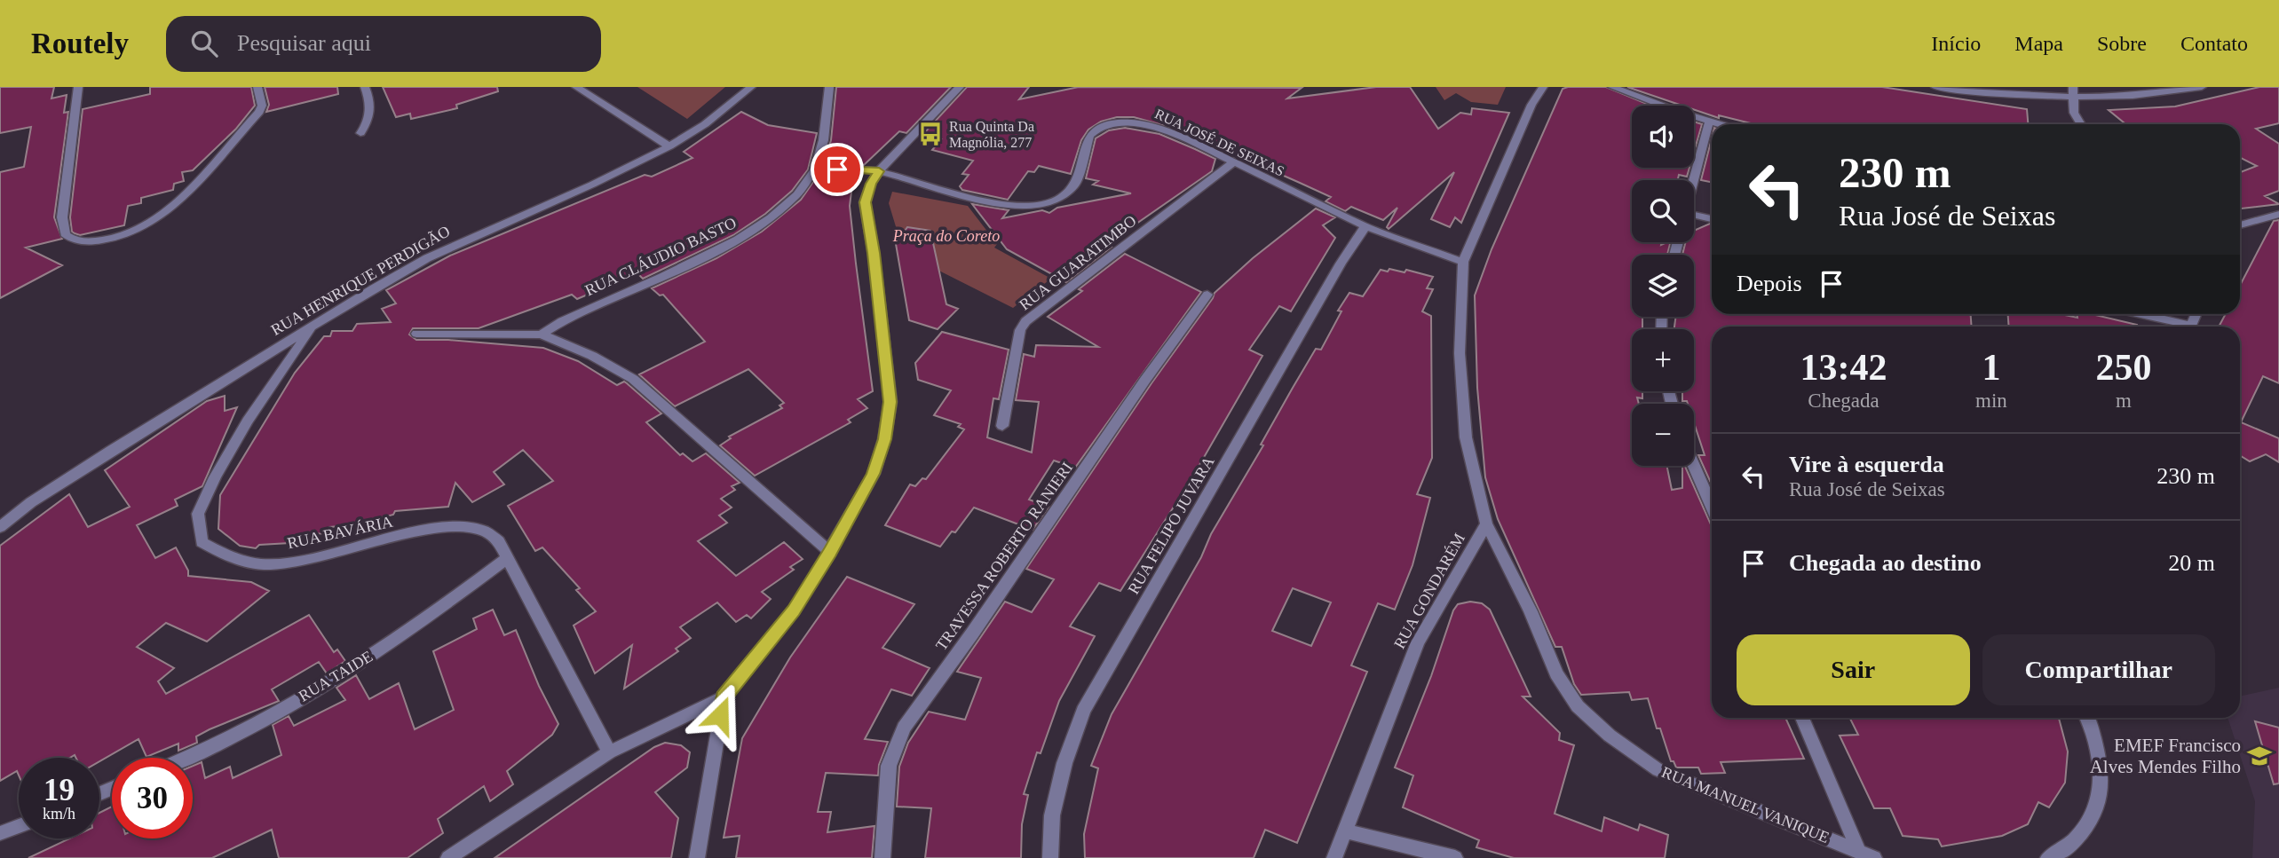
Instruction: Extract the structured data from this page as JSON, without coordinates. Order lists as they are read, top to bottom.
{
  "streets": {
    "street": [
      "RUA JOSÉ DE SEIXAS",
      "RUA CLÁUDIO BASTO",
      "RUA GUARATIMBO",
      "RUA HENRIQUE PERDIGÃO",
      "RUA FELIPO JUVARA",
      "RUA BAVÁRIA",
      "TRAVESSA ROBERTO RANIERI",
      "RUA GONDARÉM",
      "RUA TAIDE",
      "RUA MANUEL VANIQUE"
    ]
  },
  "crossings": [
    ["RUA JOSÉ DE SEIXAS", "RUA CLÁUDIO BASTO"],
    ["RUA JOSÉ DE SEIXAS", "RUA GUARATIMBO"],
    ["RUA JOSÉ DE SEIXAS", "RUA FELIPO JUVARA"],
    ["RUA JOSÉ DE SEIXAS", "RUA GONDARÉM"],
    ["RUA HENRIQUE PERDIGÃO", "RUA BAVÁRIA"],
    ["RUA BAVÁRIA", "RUA TAIDE"],
    ["RUA GONDARÉM", "RUA MANUEL VANIQUE"]
  ],
  "parks": ["Praça do Coreto"],
  "places": {
    "bus stop": ["Rua Quinta Da Magnólia, 277"],
    "school or university": ["EMEF Francisco Alves Mendes Filho"]
  },
  "page": {
    "header": "Routely",
    "search": "Pesquisar aqui",
    "nav": [
      "Início",
      "Mapa",
      "Sobre",
      "Contato"
    ],
    "map_buttons": ["+", "−"],
    "turn": ["230 m", "Rua José de Seixas"],
    "then": "Depois",
    "eta": [
      "13:42",
      "Chegada",
      "1",
      "min",
      "250",
      "m"
    ],
    "list": [
      {
        "name": "Vire à esquerda",
        "note": "Rua José de Seixas",
        "value": "230 m"
      },
      {
        "name": "Chegada ao destino",
        "value": "20 m"
      }
    ],
    "buttons": ["Sair", "Compartilhar"],
    "speed": "19 km/h",
    "limit": "30"
  }
}
